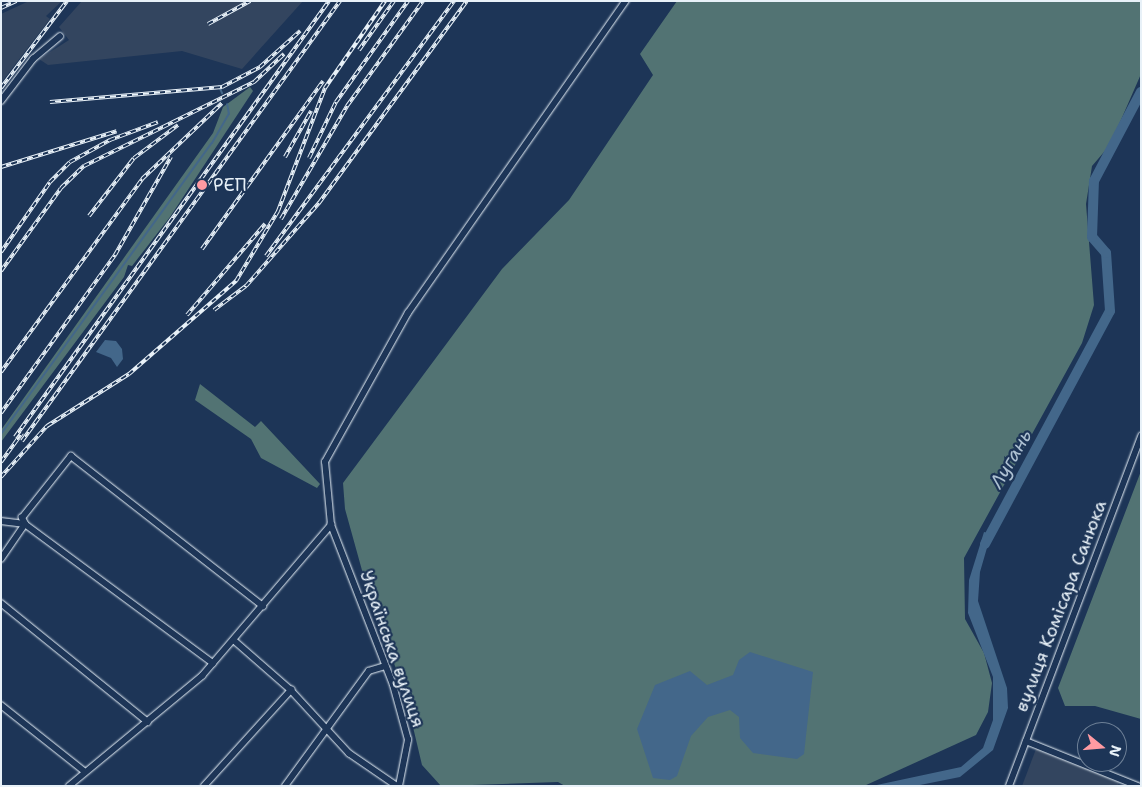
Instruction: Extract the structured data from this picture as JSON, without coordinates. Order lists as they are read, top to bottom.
{
  "streets": {
    "street": ["вулиця Комісара Санюка", "Українська вулиця"]
  },
  "water": ["Лугань"],
  "places": ["РЕП"],
  "north": "right"
}
